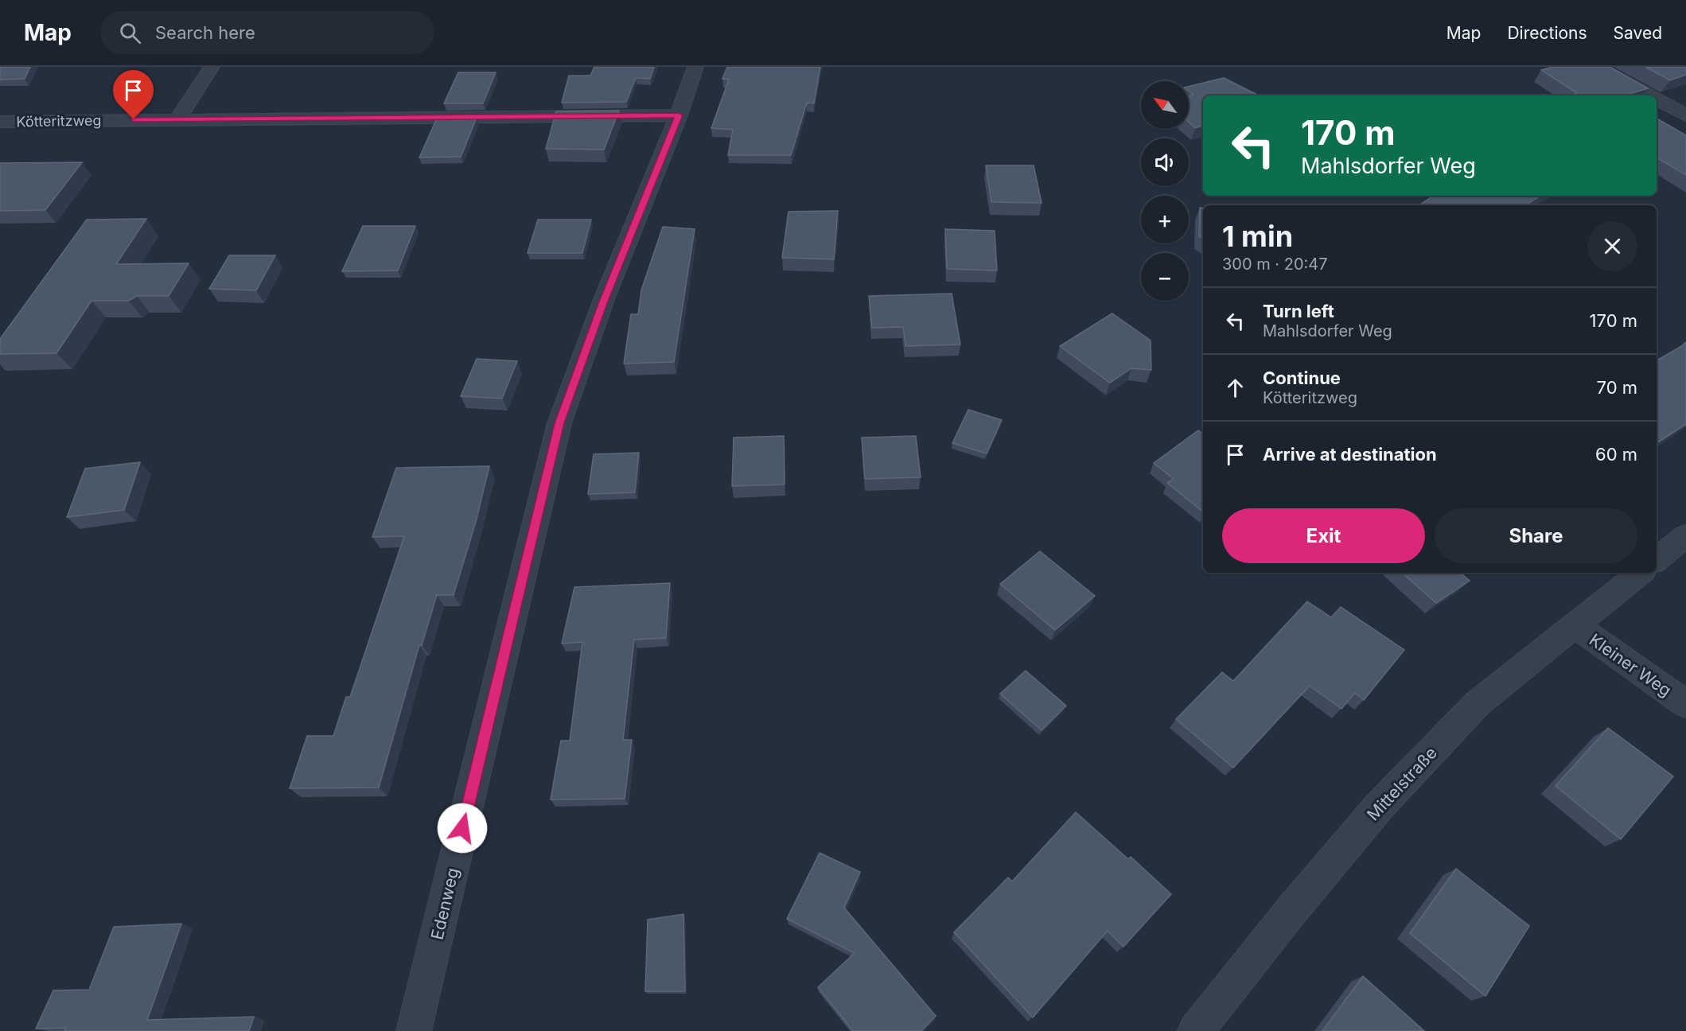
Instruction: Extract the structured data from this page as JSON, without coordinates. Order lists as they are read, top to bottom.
{
  "streets": {
    "street": [
      "Kötteritzweg",
      "Kleiner Weg",
      "Mittelstraße",
      "Edenweg"
    ]
  },
  "crossings": [
    ["Kötteritzweg", "Edenweg"],
    ["Kleiner Weg", "Mittelstraße"]
  ],
  "north": "top left",
  "page": {
    "header": "Map",
    "search": "Search here",
    "nav": ["Map", "Directions", "Saved"],
    "map_buttons": ["+", "−"],
    "turn": ["170 m", "Mahlsdorfer Weg"],
    "heading": ["1 min", "300 m · 20:47"],
    "list": [
      {
        "name": "Turn left",
        "note": "Mahlsdorfer Weg",
        "value": "170 m"
      },
      {
        "name": "Continue",
        "note": "Kötteritzweg",
        "value": "70 m"
      },
      {
        "name": "Arrive at destination",
        "value": "60 m"
      }
    ],
    "buttons": ["Exit", "Share"]
  }
}
